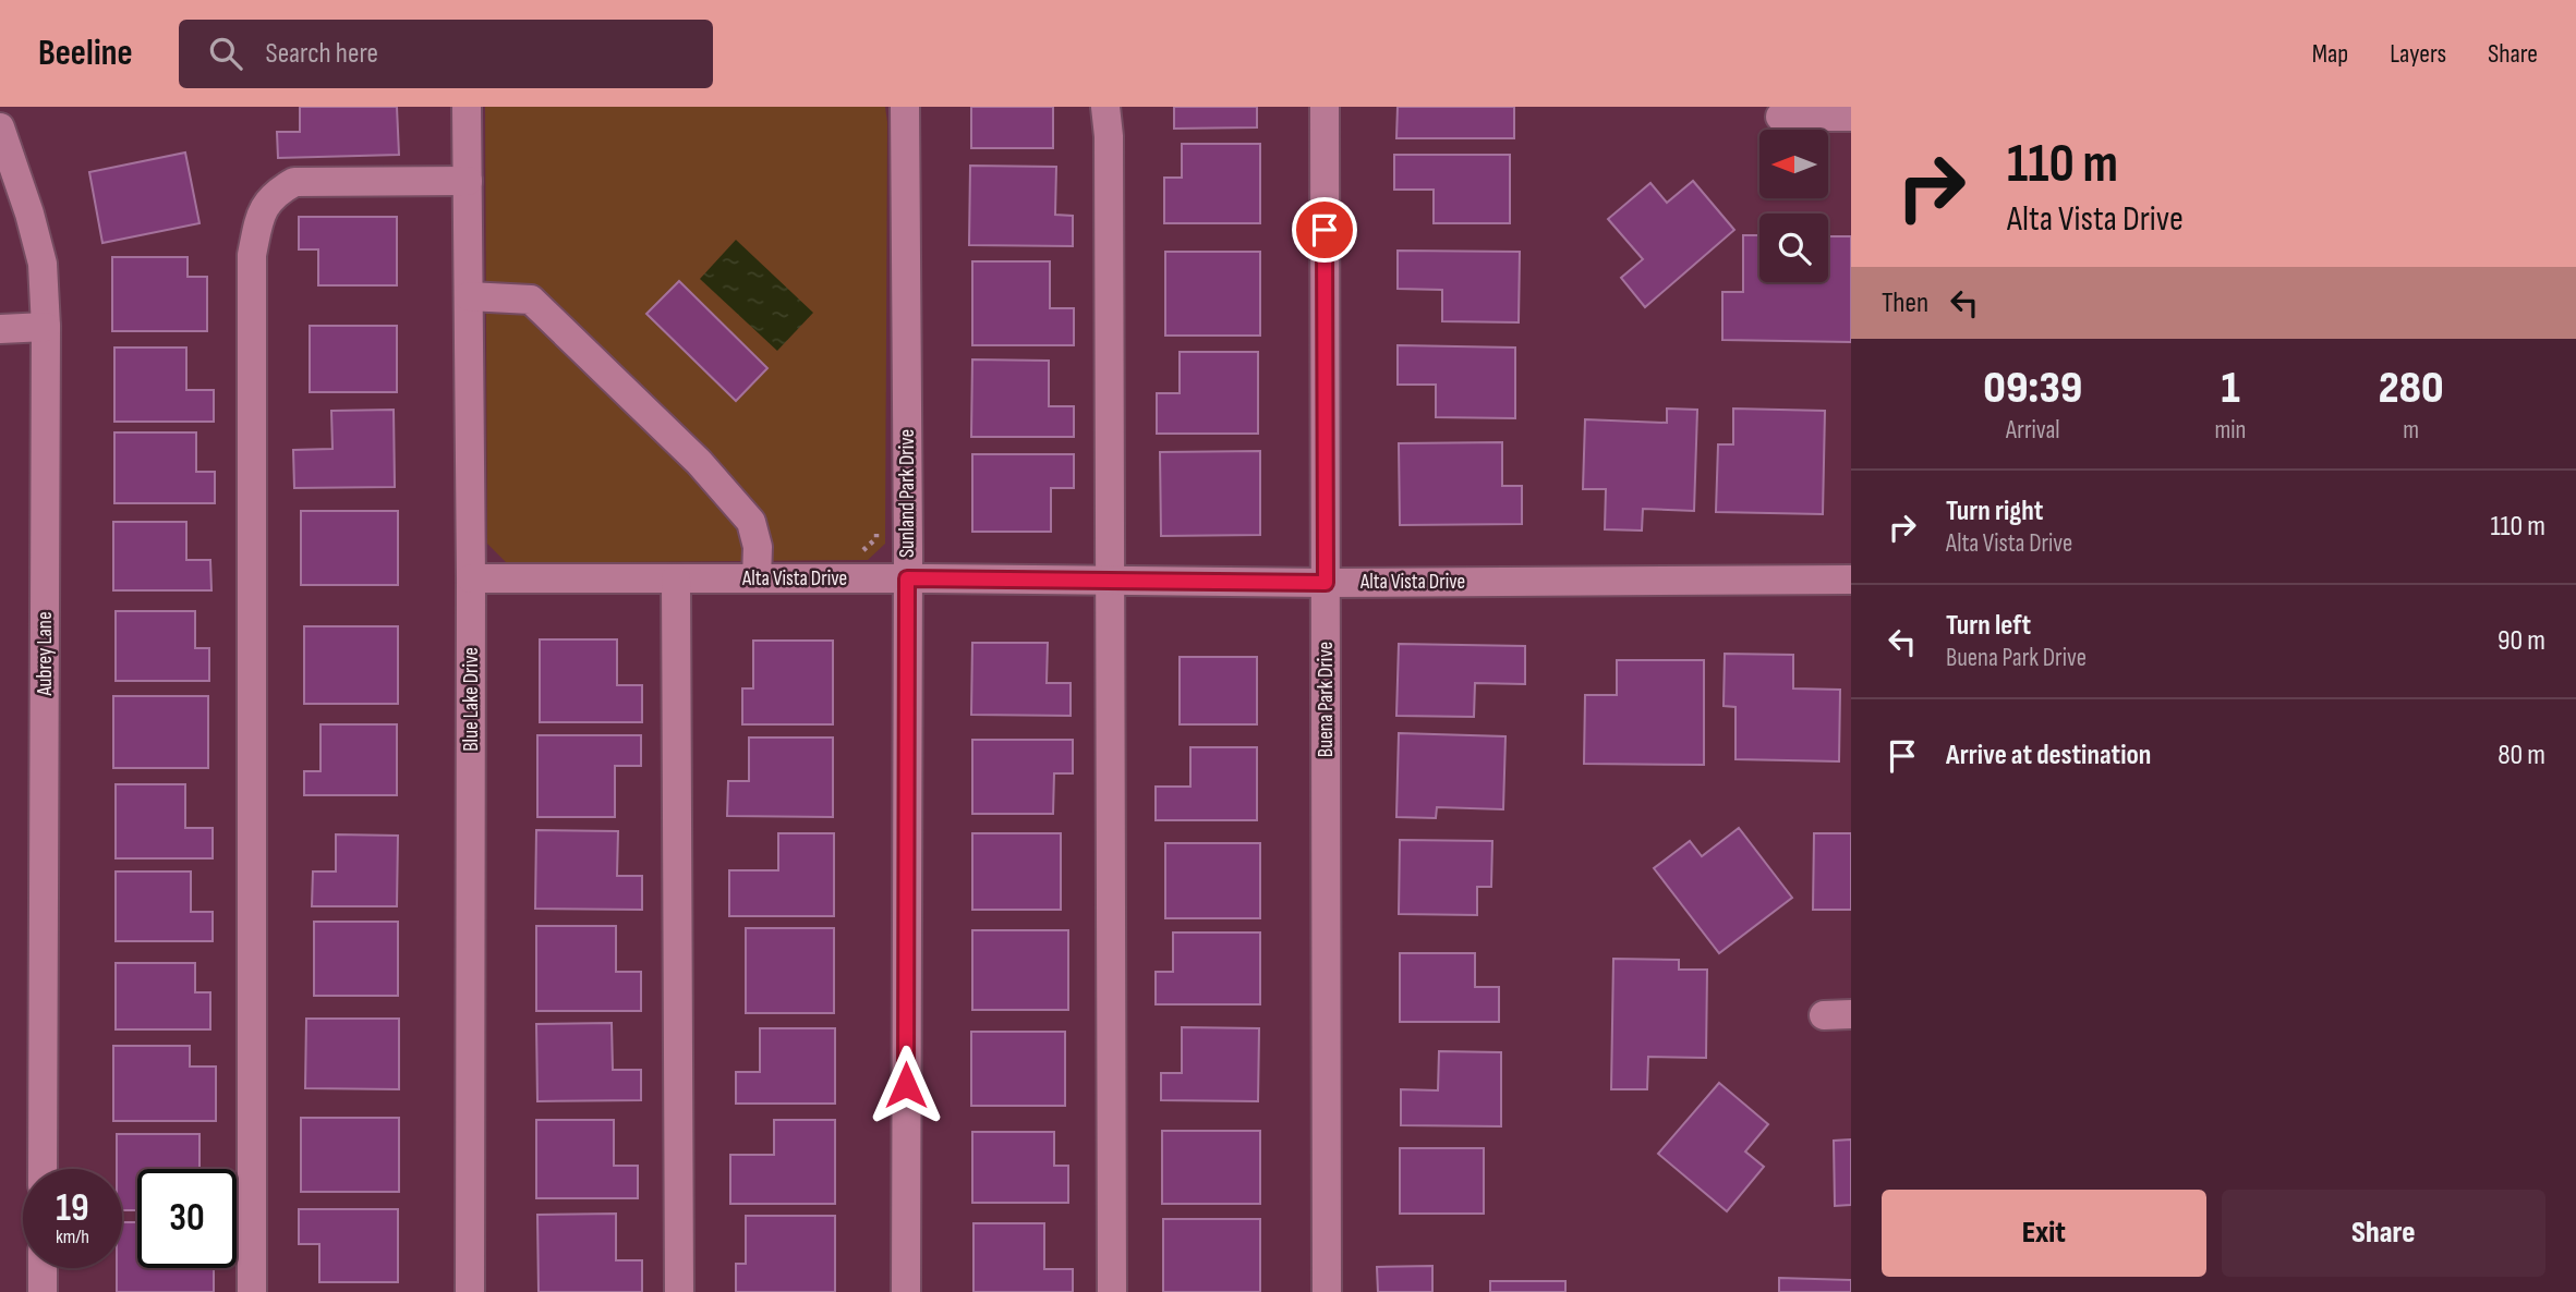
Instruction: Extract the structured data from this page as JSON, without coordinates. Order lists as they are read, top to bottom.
{
  "streets": {
    "street": [
      "Sunland Park Drive",
      "Alta Vista Drive",
      "Aubrey Lane",
      "Blue Lake Drive",
      "Buena Park Drive"
    ]
  },
  "crossings": [
    ["Sunland Park Drive", "Alta Vista Drive"],
    ["Alta Vista Drive", "Blue Lake Drive"],
    ["Alta Vista Drive", "Buena Park Drive"]
  ],
  "north": "left",
  "page": {
    "header": "Beeline",
    "search": "Search here",
    "nav": ["Map", "Layers", "Share"],
    "turn": ["110 m", "Alta Vista Drive"],
    "then": "Then",
    "eta": [
      "09:39",
      "Arrival",
      "1",
      "min",
      "280",
      "m"
    ],
    "list": [
      {
        "name": "Turn right",
        "note": "Alta Vista Drive",
        "value": "110 m"
      },
      {
        "name": "Turn left",
        "note": "Buena Park Drive",
        "value": "90 m"
      },
      {
        "name": "Arrive at destination",
        "value": "80 m"
      }
    ],
    "speed": "19 km/h",
    "limit": "30",
    "buttons": ["Exit", "Share"]
  }
}
